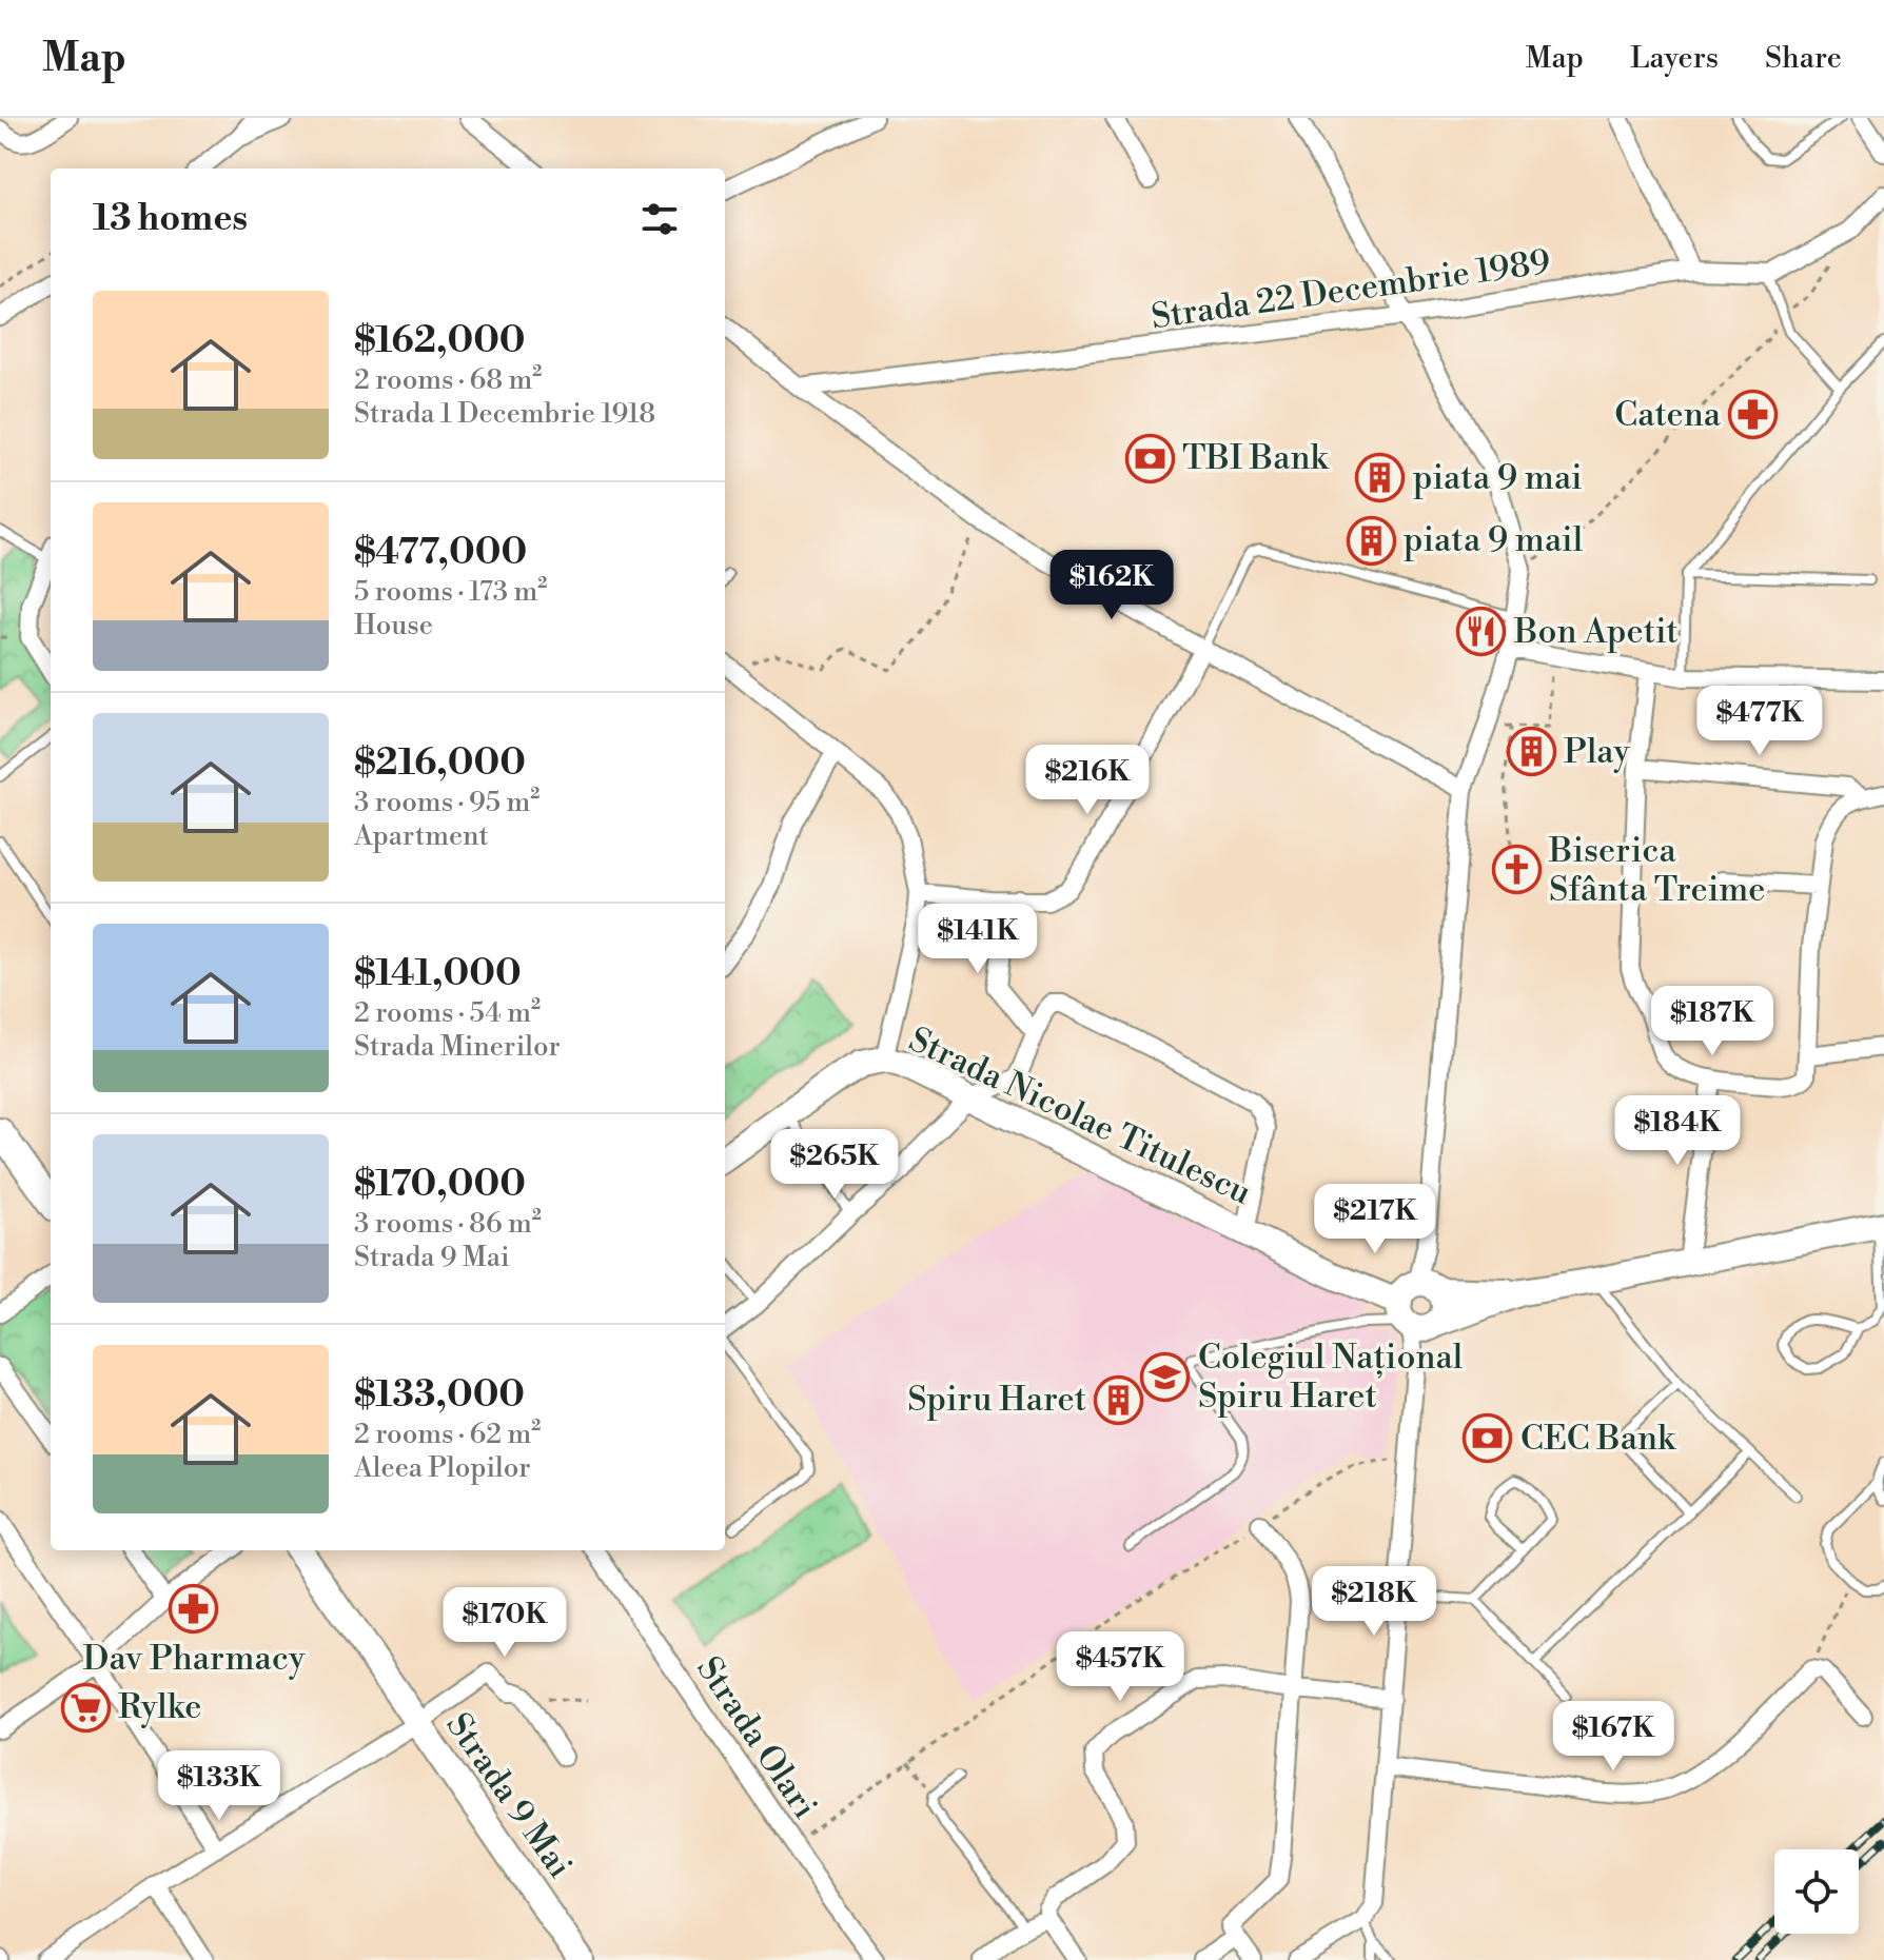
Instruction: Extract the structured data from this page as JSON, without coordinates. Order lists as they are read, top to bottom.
{
  "streets": {
    "main road": ["Strada Nicolae Titulescu", "Strada 9 Mai"],
    "street": ["Strada 22 Decembrie 1989", "Strada Olari"]
  },
  "places": {
    "pharmacy": ["Catena", "Dav Pharmacy"],
    "bank": ["TBI Bank", "CEC Bank"],
    "building": [
      "piata 9 mai",
      "piata 9 mail",
      "Play",
      "Spiru Haret"
    ],
    "restaurant": ["Bon Apetit"],
    "church": ["Biserica Sfânta Treime"],
    "school or university": ["Colegiul Național Spiru Haret"],
    "supermarket": ["Rylke"]
  },
  "page": {
    "header": "Map",
    "nav": ["Map", "Layers", "Share"],
    "heading": "13 homes",
    "list": [
      {
        "name": "$162,000",
        "note": "2 rooms · 68 m² · Strada 1 Decembrie 1918"
      },
      {
        "name": "$477,000",
        "note": "5 rooms · 173 m² · House"
      },
      {
        "name": "$216,000",
        "note": "3 rooms · 95 m² · Apartment"
      },
      {
        "name": "$141,000",
        "note": "2 rooms · 54 m² · Strada Minerilor"
      },
      {
        "name": "$170,000",
        "note": "3 rooms · 86 m² · Strada 9 Mai"
      },
      {
        "name": "$133,000",
        "note": "2 rooms · 62 m² · Aleea Plopilor"
      }
    ],
    "price": [
      "$162K",
      "$477K",
      "$216K",
      "$141K",
      "$187K",
      "$184K",
      "$265K",
      "$217K",
      "$218K",
      "$170K",
      "$457K",
      "$167K",
      "$133K"
    ]
  }
}
